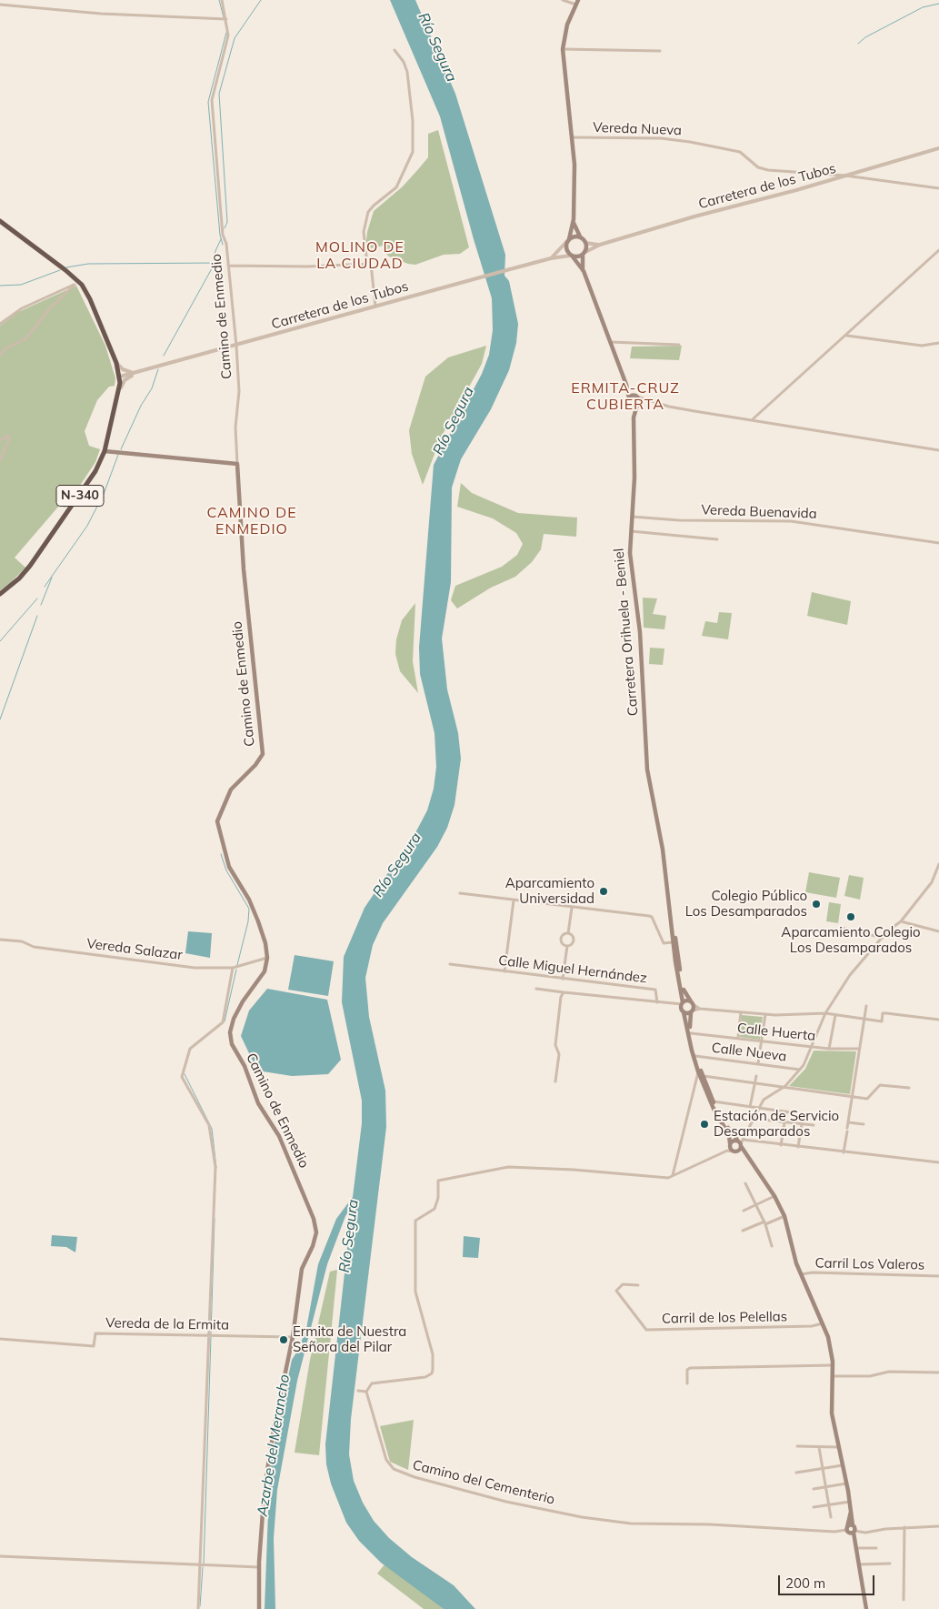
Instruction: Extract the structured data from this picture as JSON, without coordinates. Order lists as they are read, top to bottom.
{
  "streets": {
    "highway": ["N-340"],
    "main road": ["Camino de Enmedio", "Carretera Orihuela - Beniel"],
    "street": [
      "Vereda Nueva",
      "Carretera de los Tubos",
      "Vereda Buenavida",
      "Vereda Salazar",
      "Calle Miguel Hernández",
      "Calle Huerta",
      "Calle Nueva",
      "Carril Los Valeros",
      "Carril de los Pelellas",
      "Vereda de la Ermita",
      "Camino del Cementerio"
    ]
  },
  "crossings": [
    ["Vereda Nueva", "Carretera de los Tubos"],
    ["Carretera de los Tubos", "Camino de Enmedio"],
    ["Carretera de los Tubos", "N-340"],
    ["Camino de Enmedio", "Vereda Salazar"],
    ["Camino de Enmedio", "Vereda de la Ermita"],
    ["Vereda Buenavida", "Carretera Orihuela - Beniel"],
    ["Carretera Orihuela - Beniel", "Calle Miguel Hernández"]
  ],
  "districts": ["MOLINO DE LA CIUDAD", "ERMITA-CRUZ CUBIERTA", "CAMINO DE ENMEDIO"],
  "water": ["Río Segura", "Azarbe del Merancho"],
  "places": [
    "Aparcamiento Universidad",
    "Colegio Público Los Desamparados",
    "Aparcamiento Colegio Los Desamparados",
    "Estación de Servicio Desamparados",
    "Ermita de Nuestra Señora del Pilar"
  ],
  "scale_bar": "200 m"
}
